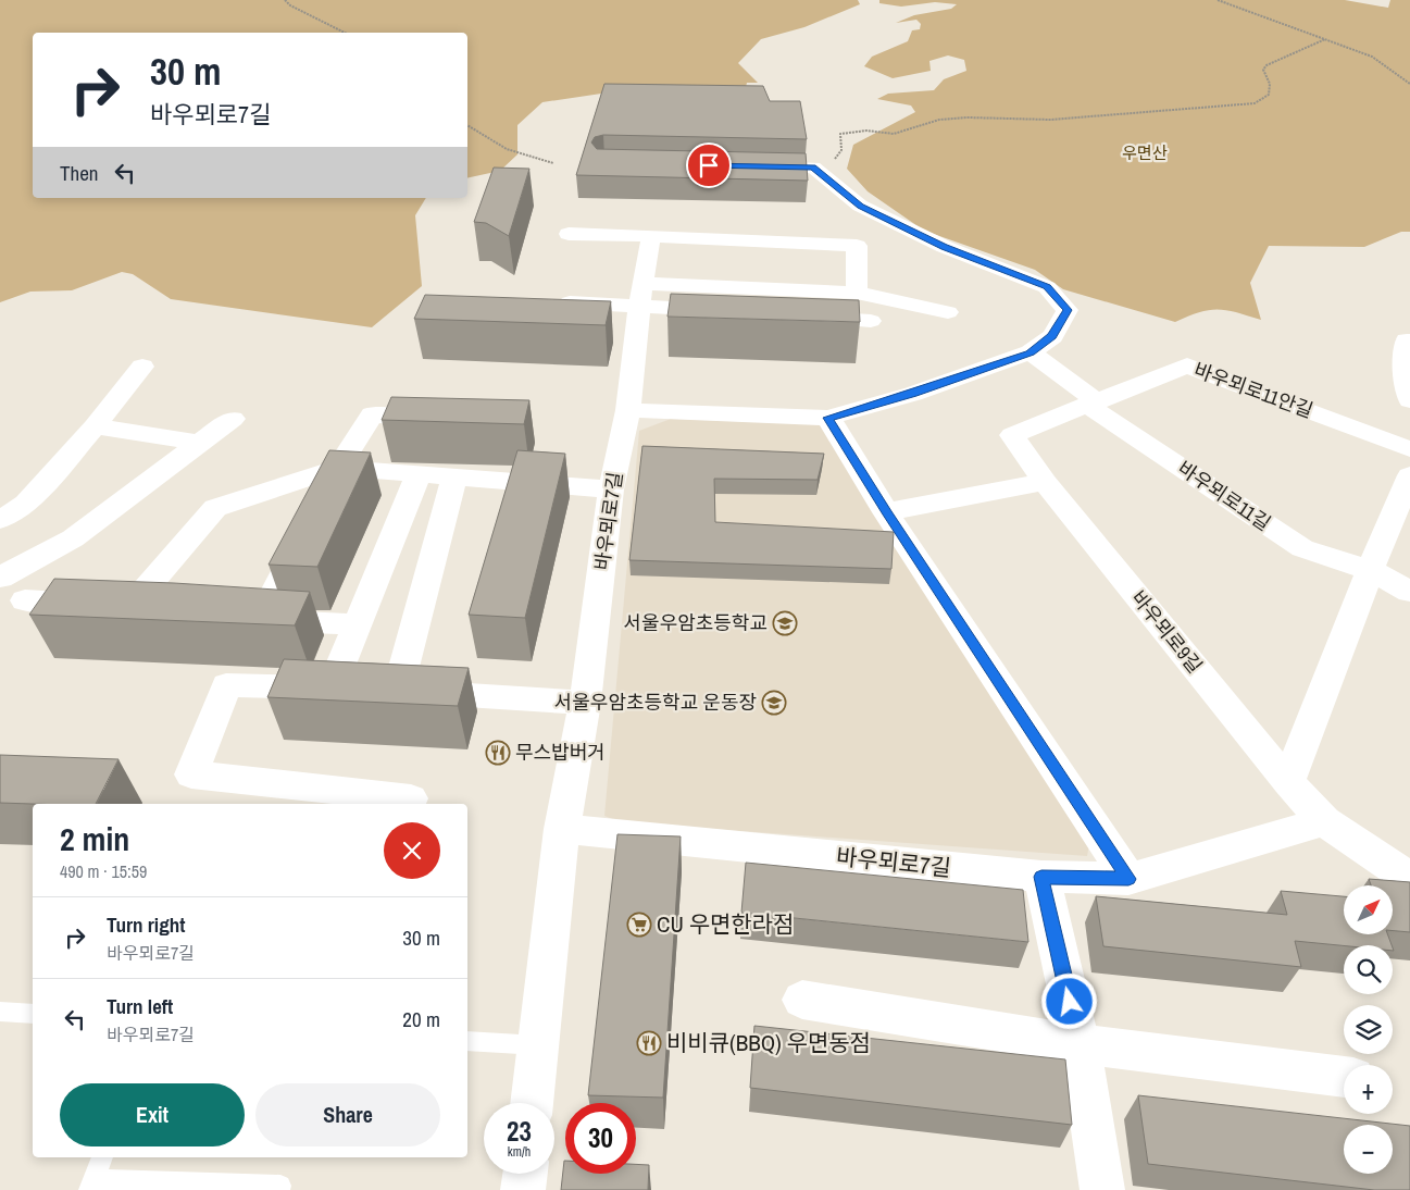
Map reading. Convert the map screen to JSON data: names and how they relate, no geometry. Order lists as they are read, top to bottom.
{
  "streets": {
    "street": [
      "바우뫼로11안길",
      "바우뫼로11길",
      "바우뫼로7길",
      "바우뫼로9길"
    ]
  },
  "crossings": [
    ["바우뫼로11안길", "바우뫼로11길"],
    ["바우뫼로11안길", "바우뫼로9길"],
    ["바우뫼로11길", "바우뫼로9길"],
    ["바우뫼로7길", "바우뫼로9길"]
  ],
  "parks": ["우면산"],
  "places": {
    "school or university": ["서울우암초등학교", "서울우암초등학교 운동장"],
    "restaurant": ["무스밥버거", "비비큐(BBQ) 우면동점"],
    "supermarket": ["CU 우면한라점"]
  },
  "north": "top right",
  "page": {
    "turn": ["30 m", "바우뫼로7길"],
    "then": "Then",
    "heading": ["2 min", "490 m · 15:59"],
    "map_buttons": ["+", "−"],
    "list": [
      {
        "name": "Turn right",
        "note": "바우뫼로7길",
        "value": "30 m"
      },
      {
        "name": "Turn left",
        "note": "바우뫼로7길",
        "value": "20 m"
      }
    ],
    "buttons": ["Exit", "Share"],
    "speed": "23 km/h",
    "limit": "30"
  }
}
